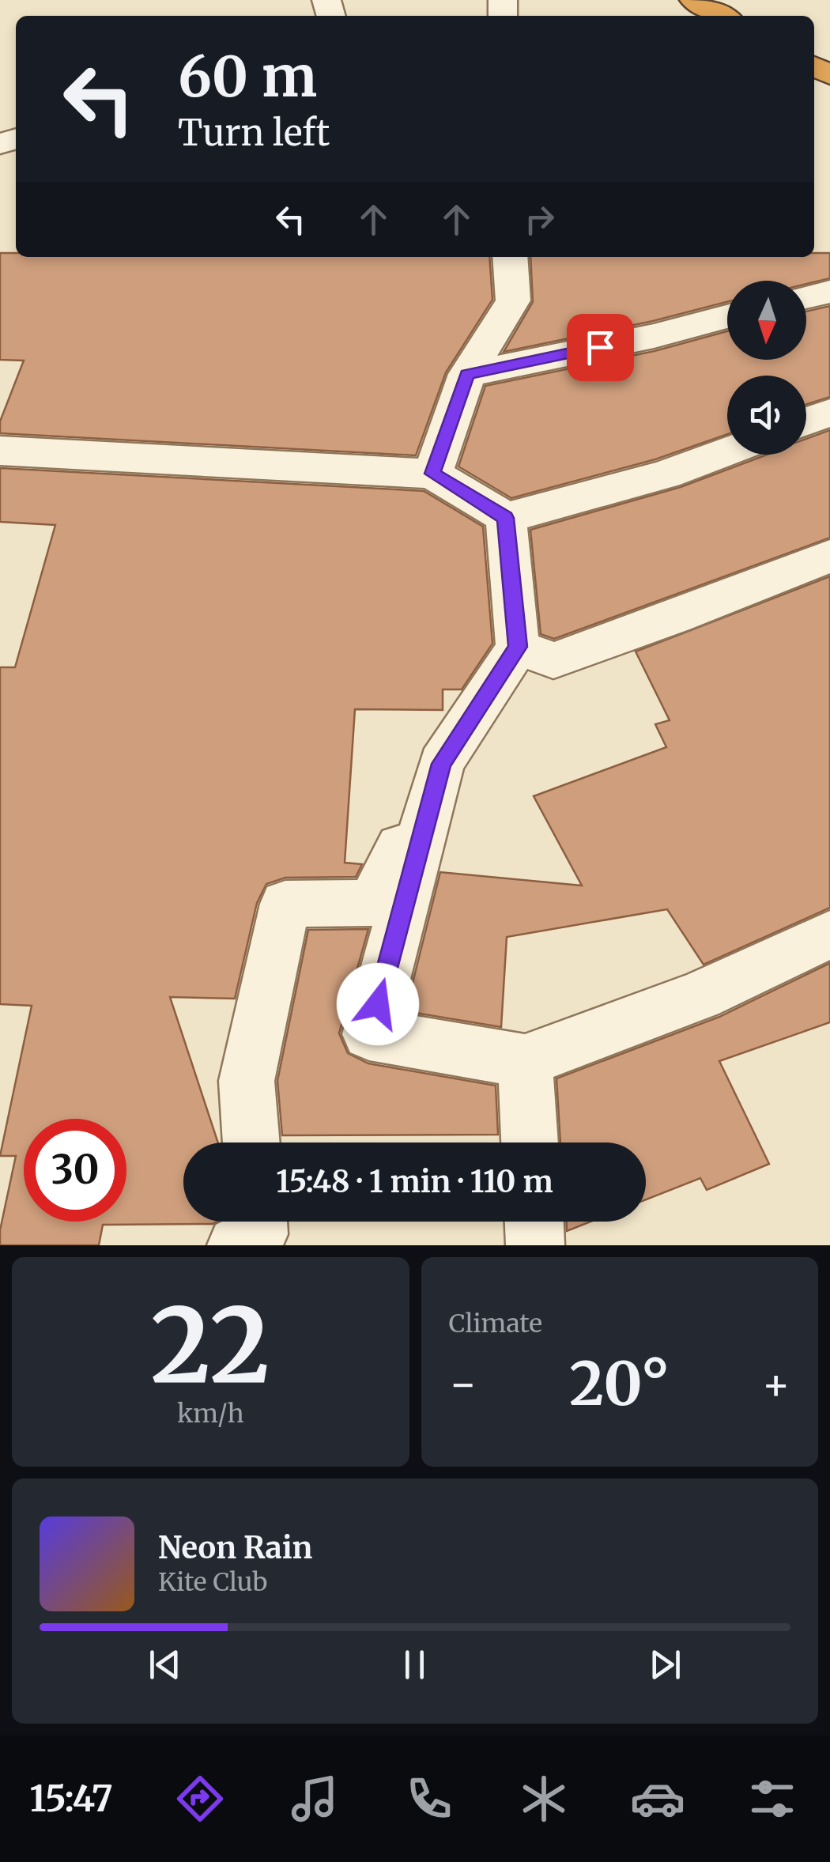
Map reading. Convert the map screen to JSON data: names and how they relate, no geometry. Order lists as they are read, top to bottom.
{
  "north": "bottom",
  "page": {
    "turn": ["60 m", "Turn left"],
    "limit": "30",
    "trip": "15:48 · 1 min · 110 m",
    "tile": [
      ["22", "km/h"],
      "Climate"
    ],
    "heat": ["−", "20°", "+"],
    "song": ["Neon Rain", "Kite Club"],
    "tabs": "15:47"
  }
}
